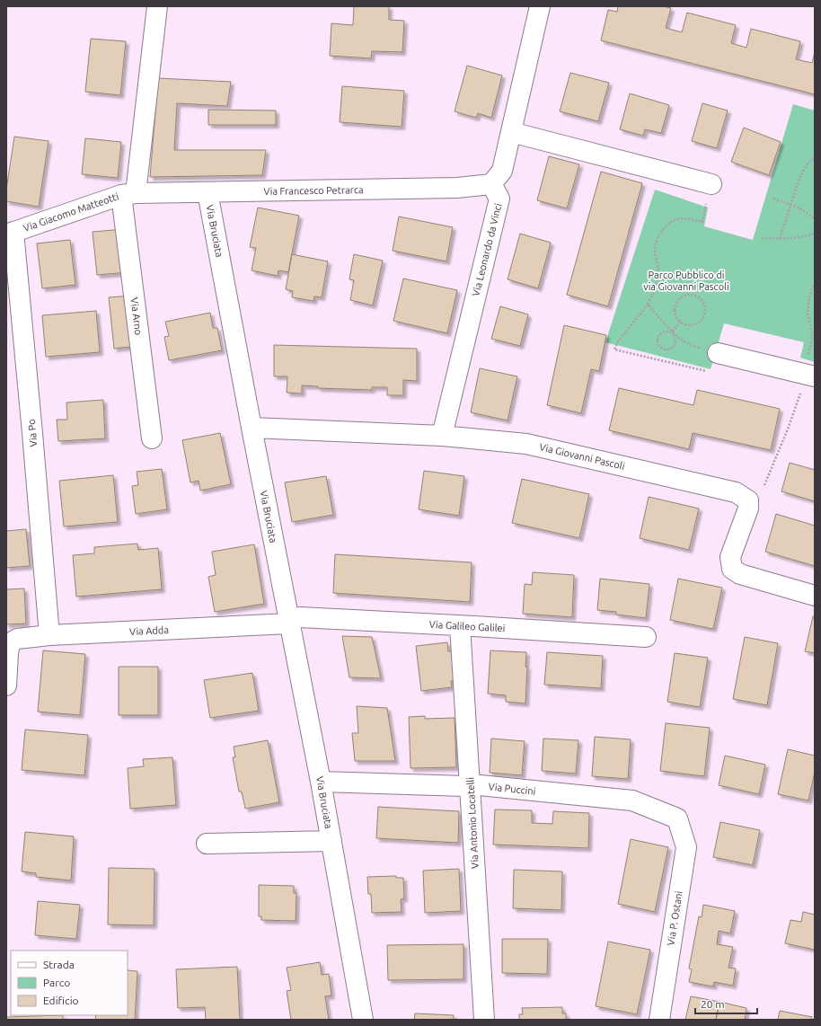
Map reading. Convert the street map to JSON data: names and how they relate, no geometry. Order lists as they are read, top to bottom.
{
  "streets": {
    "street": [
      "Via Francesco Petrarca",
      "Via Giacomo Matteotti",
      "Via Bruciata",
      "Via Leonardo da Vinci",
      "Via Arno",
      "Via Po",
      "Via Giovanni Pascoli",
      "Via Galileo Galilei",
      "Via Adda",
      "Via Puccini",
      "Via Antonio Locatelli",
      "Via P. Ostani"
    ]
  },
  "crossings": [
    ["Via Francesco Petrarca", "Via Giacomo Matteotti"],
    ["Via Francesco Petrarca", "Via Bruciata"],
    ["Via Francesco Petrarca", "Via Leonardo da Vinci"],
    ["Via Francesco Petrarca", "Via Arno"],
    ["Via Giacomo Matteotti", "Via Arno"],
    ["Via Giacomo Matteotti", "Via Po"],
    ["Via Bruciata", "Via Giovanni Pascoli"],
    ["Via Bruciata", "Via Galileo Galilei"],
    ["Via Bruciata", "Via Adda"],
    ["Via Bruciata", "Via Puccini"],
    ["Via Leonardo da Vinci", "Via Giovanni Pascoli"],
    ["Via Po", "Via Adda"],
    ["Via Galileo Galilei", "Via Adda"],
    ["Via Galileo Galilei", "Via Antonio Locatelli"],
    ["Via Puccini", "Via Antonio Locatelli"],
    ["Via Puccini", "Via P. Ostani"]
  ],
  "parks": ["Parco Pubblico di via Giovanni Pascoli"],
  "legend": ["Strada", "Parco", "Edificio"],
  "scale_bar": "20 m"
}
